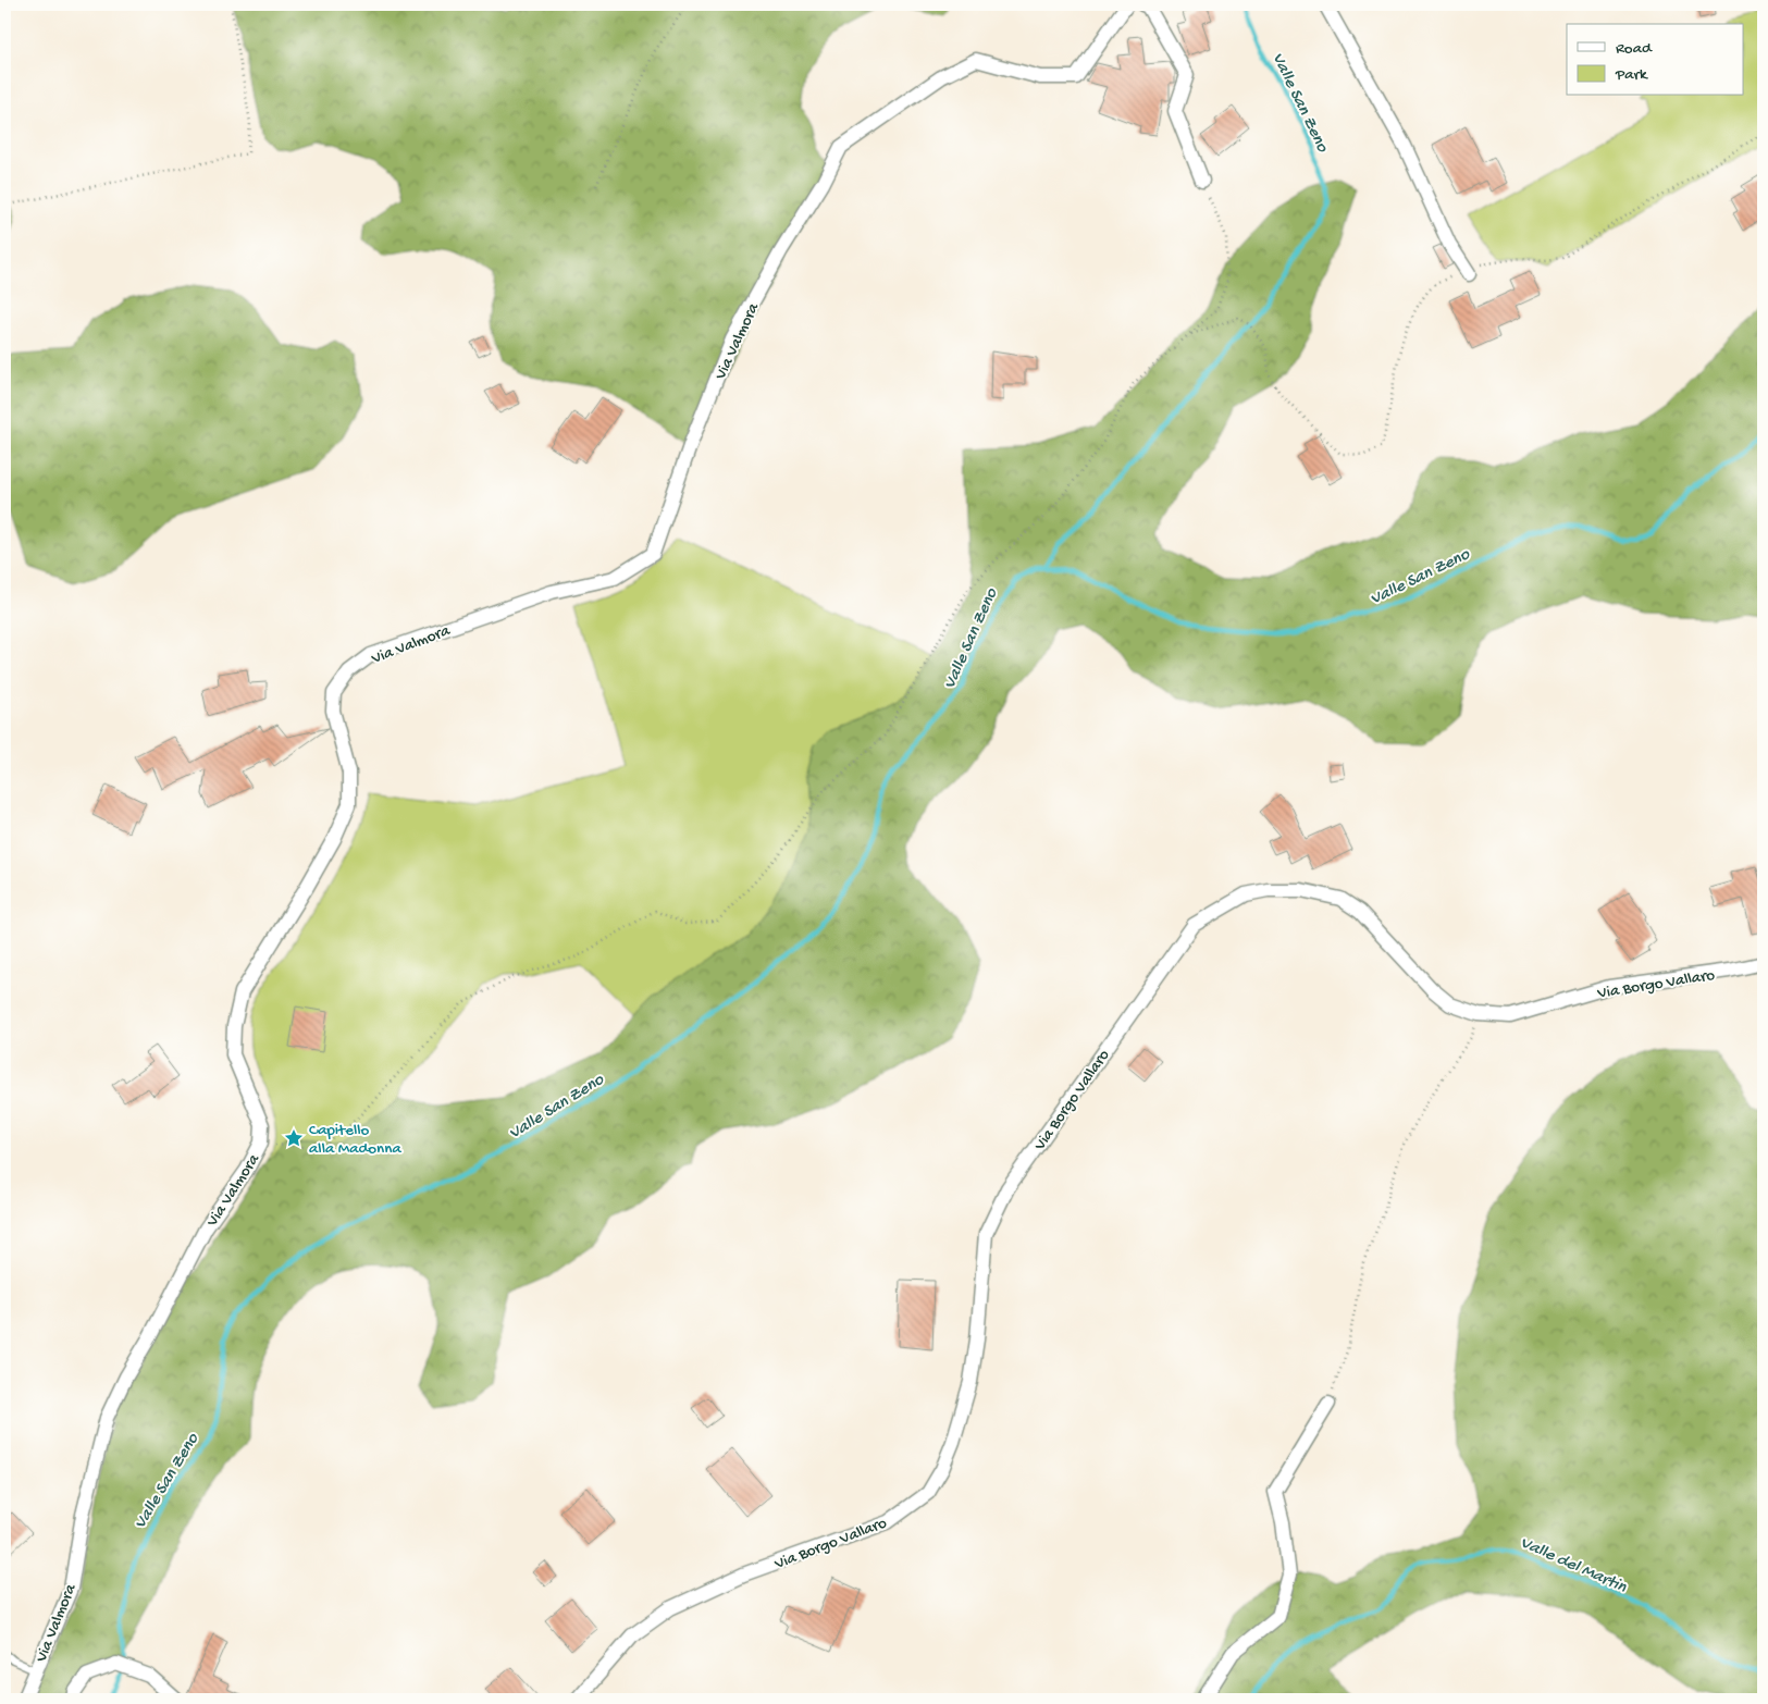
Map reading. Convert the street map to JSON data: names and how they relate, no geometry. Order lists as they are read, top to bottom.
{
  "streets": {
    "street": ["Via Valmora", "Via Borgo Vallaro"]
  },
  "water": ["Valle San Zeno", "Valle del Martin"],
  "places": {
    "place": ["Capitello alla Madonna"]
  },
  "legend": ["Road", "Park"]
}
